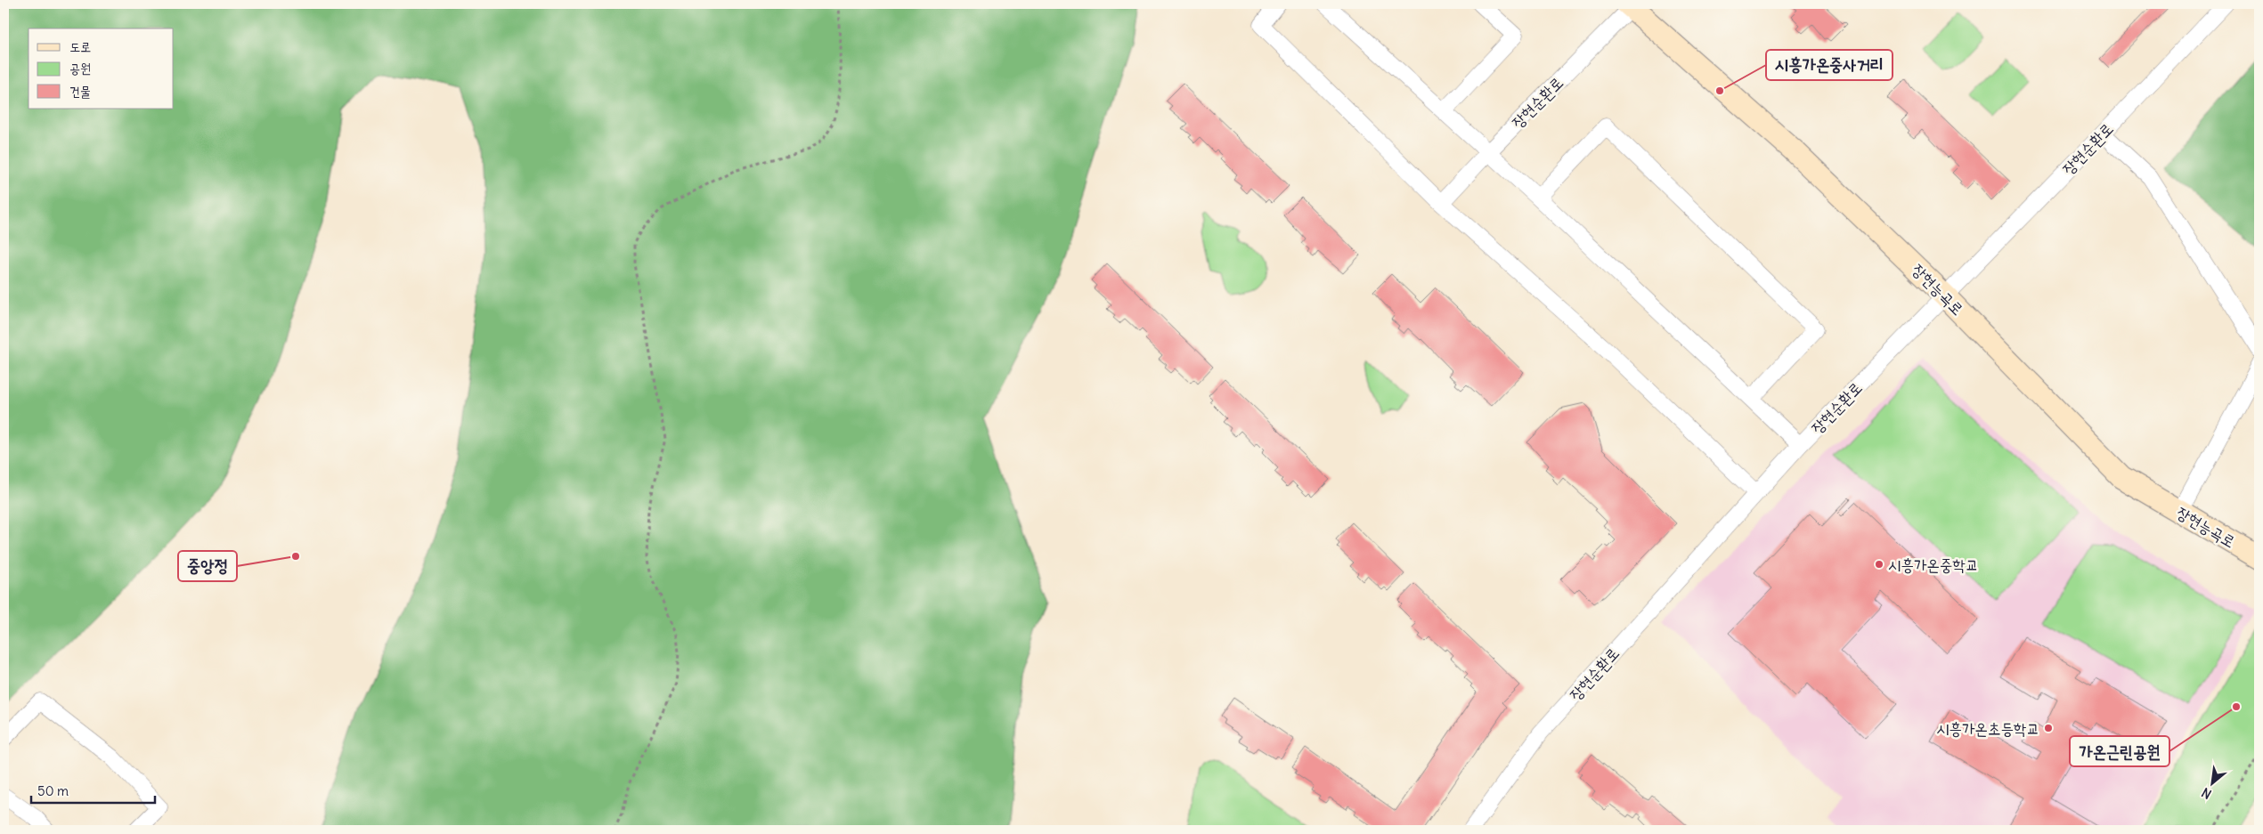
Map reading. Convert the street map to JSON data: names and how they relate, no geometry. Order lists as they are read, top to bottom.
{
  "streets": {
    "main road": ["장현능곡로"],
    "street": ["장현순환로"]
  },
  "crossings": [
    ["장현순환로", "장현능곡로"]
  ],
  "places": [
    "시흥가온중사거리",
    "중앙정",
    "시흥가온중학교",
    "가온근린공원",
    "시흥가온초등학교"
  ],
  "legend": ["도로", "공원", "건물"],
  "scale_bar": "50 m",
  "north": "bottom left"
}
